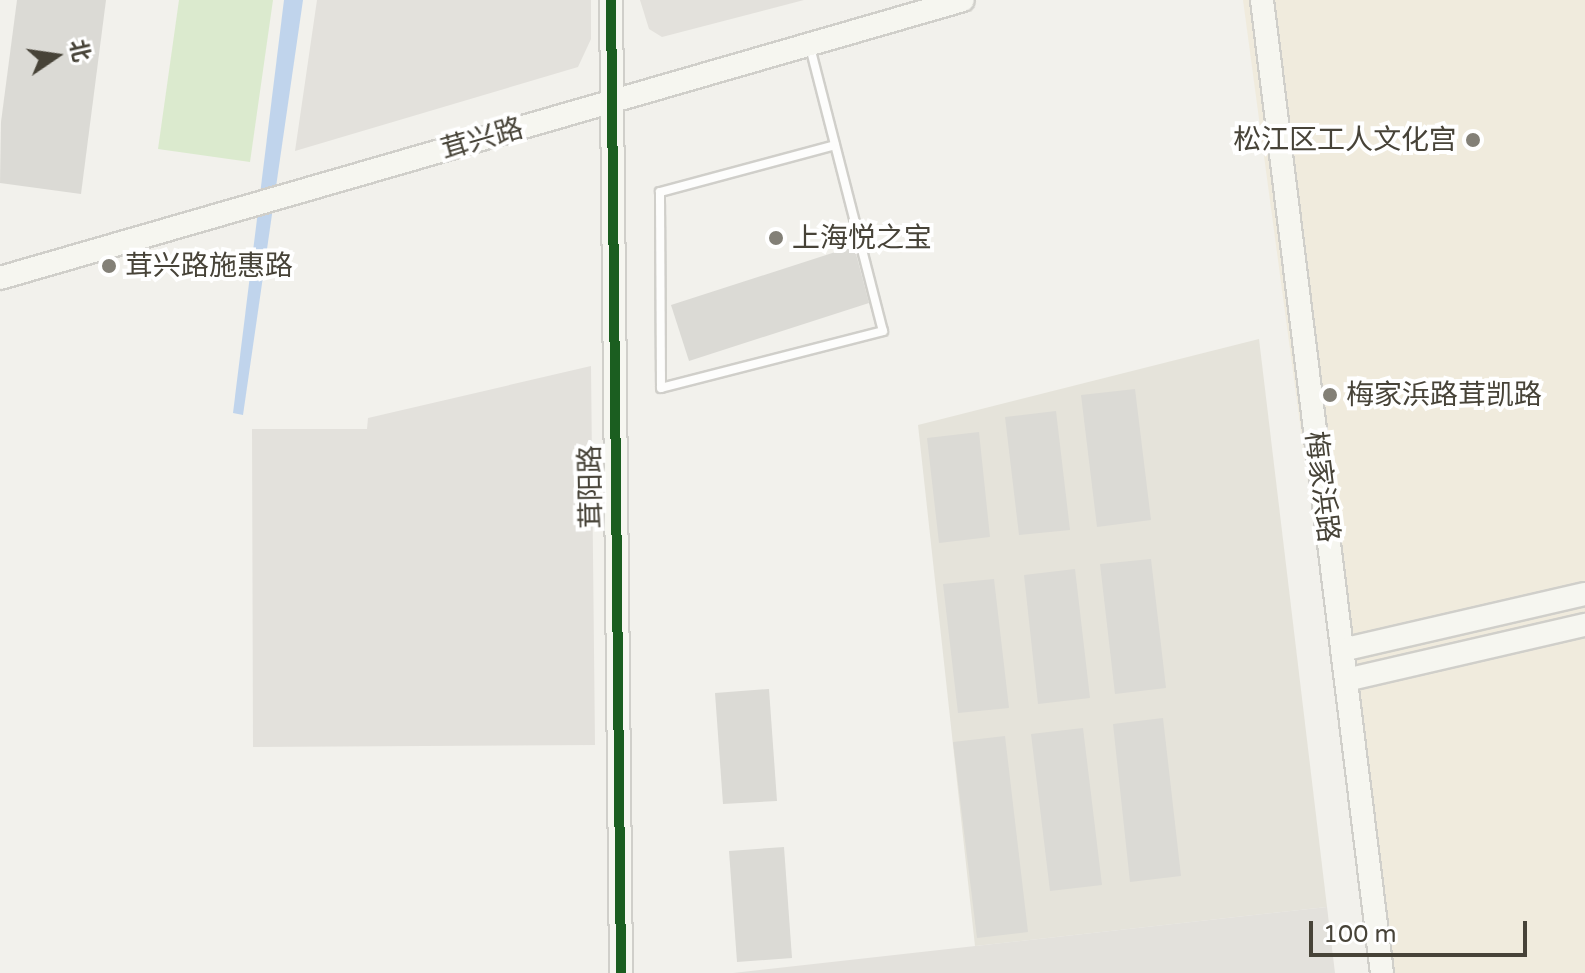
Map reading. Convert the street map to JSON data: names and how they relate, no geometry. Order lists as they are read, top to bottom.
{
  "streets": {
    "main road": ["茸兴路", "茸阳路", "梅家浜路"]
  },
  "crossings": [
    ["茸兴路", "茸阳路"]
  ],
  "places": [
    "松江区工人文化宫",
    "上海悦之宝",
    "茸兴路施惠路",
    "梅家浜路茸凯路"
  ],
  "scale_bar": "100 m",
  "north": "right"
}
